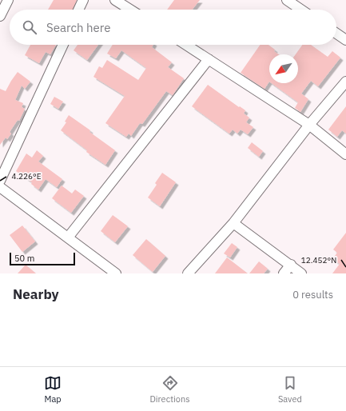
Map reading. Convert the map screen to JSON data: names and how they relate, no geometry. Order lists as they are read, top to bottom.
{
  "scale_bar": "50 m",
  "north": "bottom left",
  "page": {
    "search": "Search here",
    "scale": "50 m",
    "heading": ["Nearby", "0 results"],
    "nav": ["Map", "Directions", "Saved"]
  },
  "coordinates": ["4.226°E", "12.452°N"]
}
